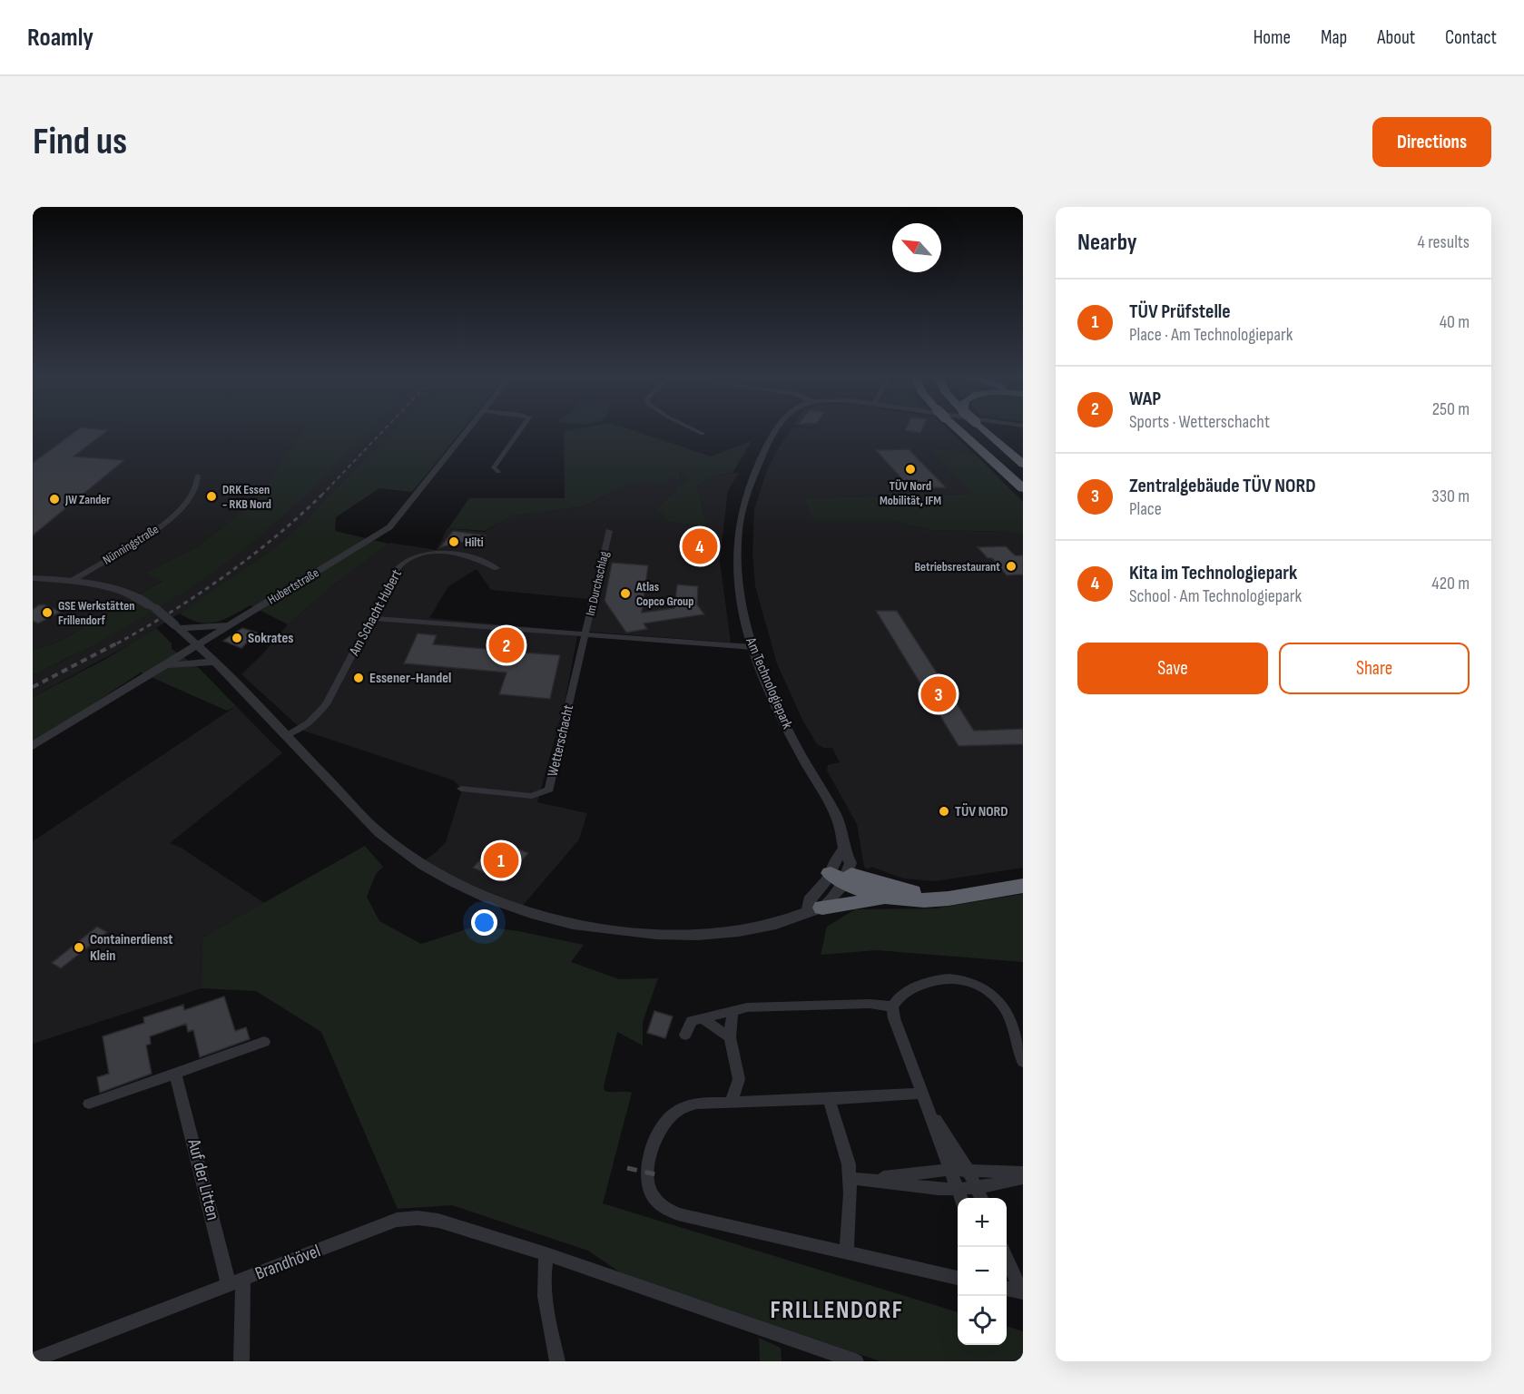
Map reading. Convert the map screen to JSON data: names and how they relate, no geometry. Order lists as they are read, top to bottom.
{
  "streets": {
    "street": [
      "Nünningstraße",
      "Im Durchschlag",
      "Hubertstraße",
      "Am Schacht Hubert",
      "Am Technologiepark",
      "Wetterschacht",
      "Auf der Litten",
      "Brandhövel"
    ]
  },
  "crossings": [
    ["Nünningstraße", "Hubertstraße"],
    ["Im Durchschlag", "Wetterschacht"],
    ["Auf der Litten", "Brandhövel"]
  ],
  "districts": ["FRILLENDORF"],
  "places": [
    "TÜV Nord Mobilität, IFM",
    "DRK Essen - RKB Nord",
    "JW Zander",
    "Hilti",
    "Betriebsrestaurant",
    "Atlas Copco Group",
    "GSE Werkstätten Frillendorf",
    "Sokrates",
    "Essener-Handel",
    "TÜV NORD",
    "Containerdienst Klein"
  ],
  "north": "top left",
  "page": {
    "header": "Roamly",
    "nav": [
      "Home",
      "Map",
      "About",
      "Contact"
    ],
    "buttons": [
      "Directions",
      ["Save", "Share"]
    ],
    "title": "Find us",
    "heading": ["Nearby", "4 results"],
    "list": [
      {
        "mark": "1",
        "name": "TÜV Prüfstelle",
        "note": "Place · Am Technologiepark",
        "value": "40 m"
      },
      {
        "mark": "2",
        "name": "WAP",
        "note": "Sports · Wetterschacht",
        "value": "250 m"
      },
      {
        "mark": "3",
        "name": "Zentralgebäude TÜV NORD",
        "note": "Place",
        "value": "330 m"
      },
      {
        "mark": "4",
        "name": "Kita im Technologiepark",
        "note": "School · Am Technologiepark",
        "value": "420 m"
      }
    ],
    "pins": [
      "4",
      "2",
      "3",
      "1"
    ],
    "map_buttons": ["+", "−"]
  }
}
